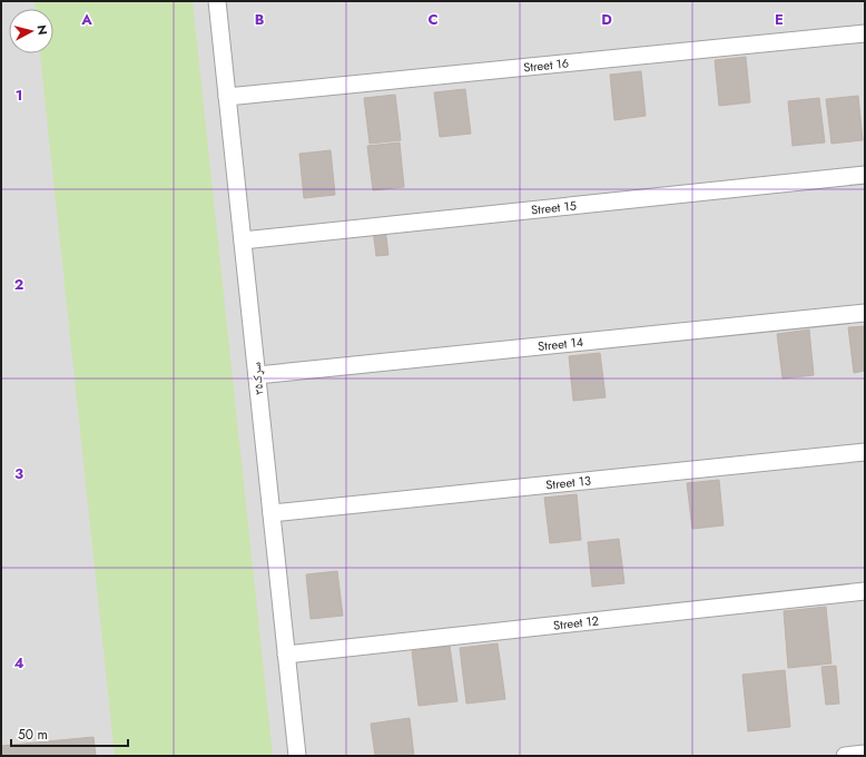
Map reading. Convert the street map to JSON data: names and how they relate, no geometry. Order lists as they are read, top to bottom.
{
  "streets": {
    "street": [
      "Street 16",
      "Street 15",
      "Street 14",
      "سړک۳۵",
      "Street 13",
      "Street 12"
    ]
  },
  "crossings": [
    ["Street 16", "سړک۳۵"],
    ["Street 15", "سړک۳۵"],
    ["Street 14", "سړک۳۵"],
    ["سړک۳۵", "Street 13"],
    ["سړک۳۵", "Street 12"]
  ],
  "scale_bar": "50 m",
  "north": "right",
  "grid": {
    "columns": [
      "A",
      "B",
      "C",
      "D",
      "E"
    ],
    "rows": [
      "1",
      "2",
      "3",
      "4"
    ]
  }
}
